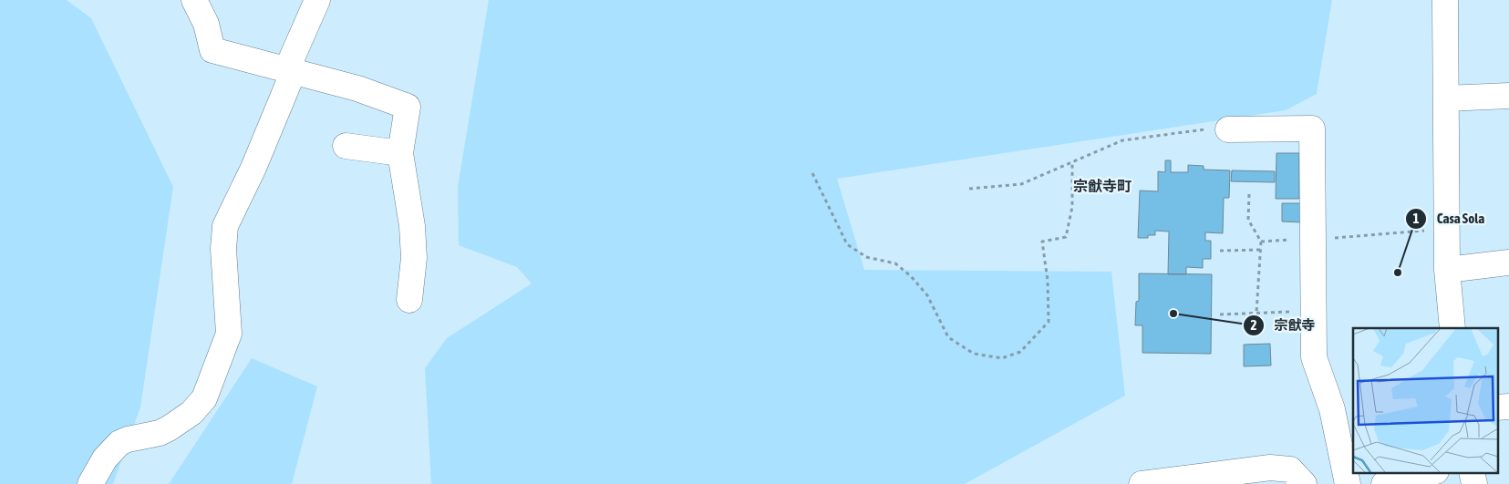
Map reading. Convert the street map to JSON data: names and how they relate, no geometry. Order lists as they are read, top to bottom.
{
  "districts": ["宗猷寺町"],
  "places": ["Casa Sola", "宗猷寺"]
}
